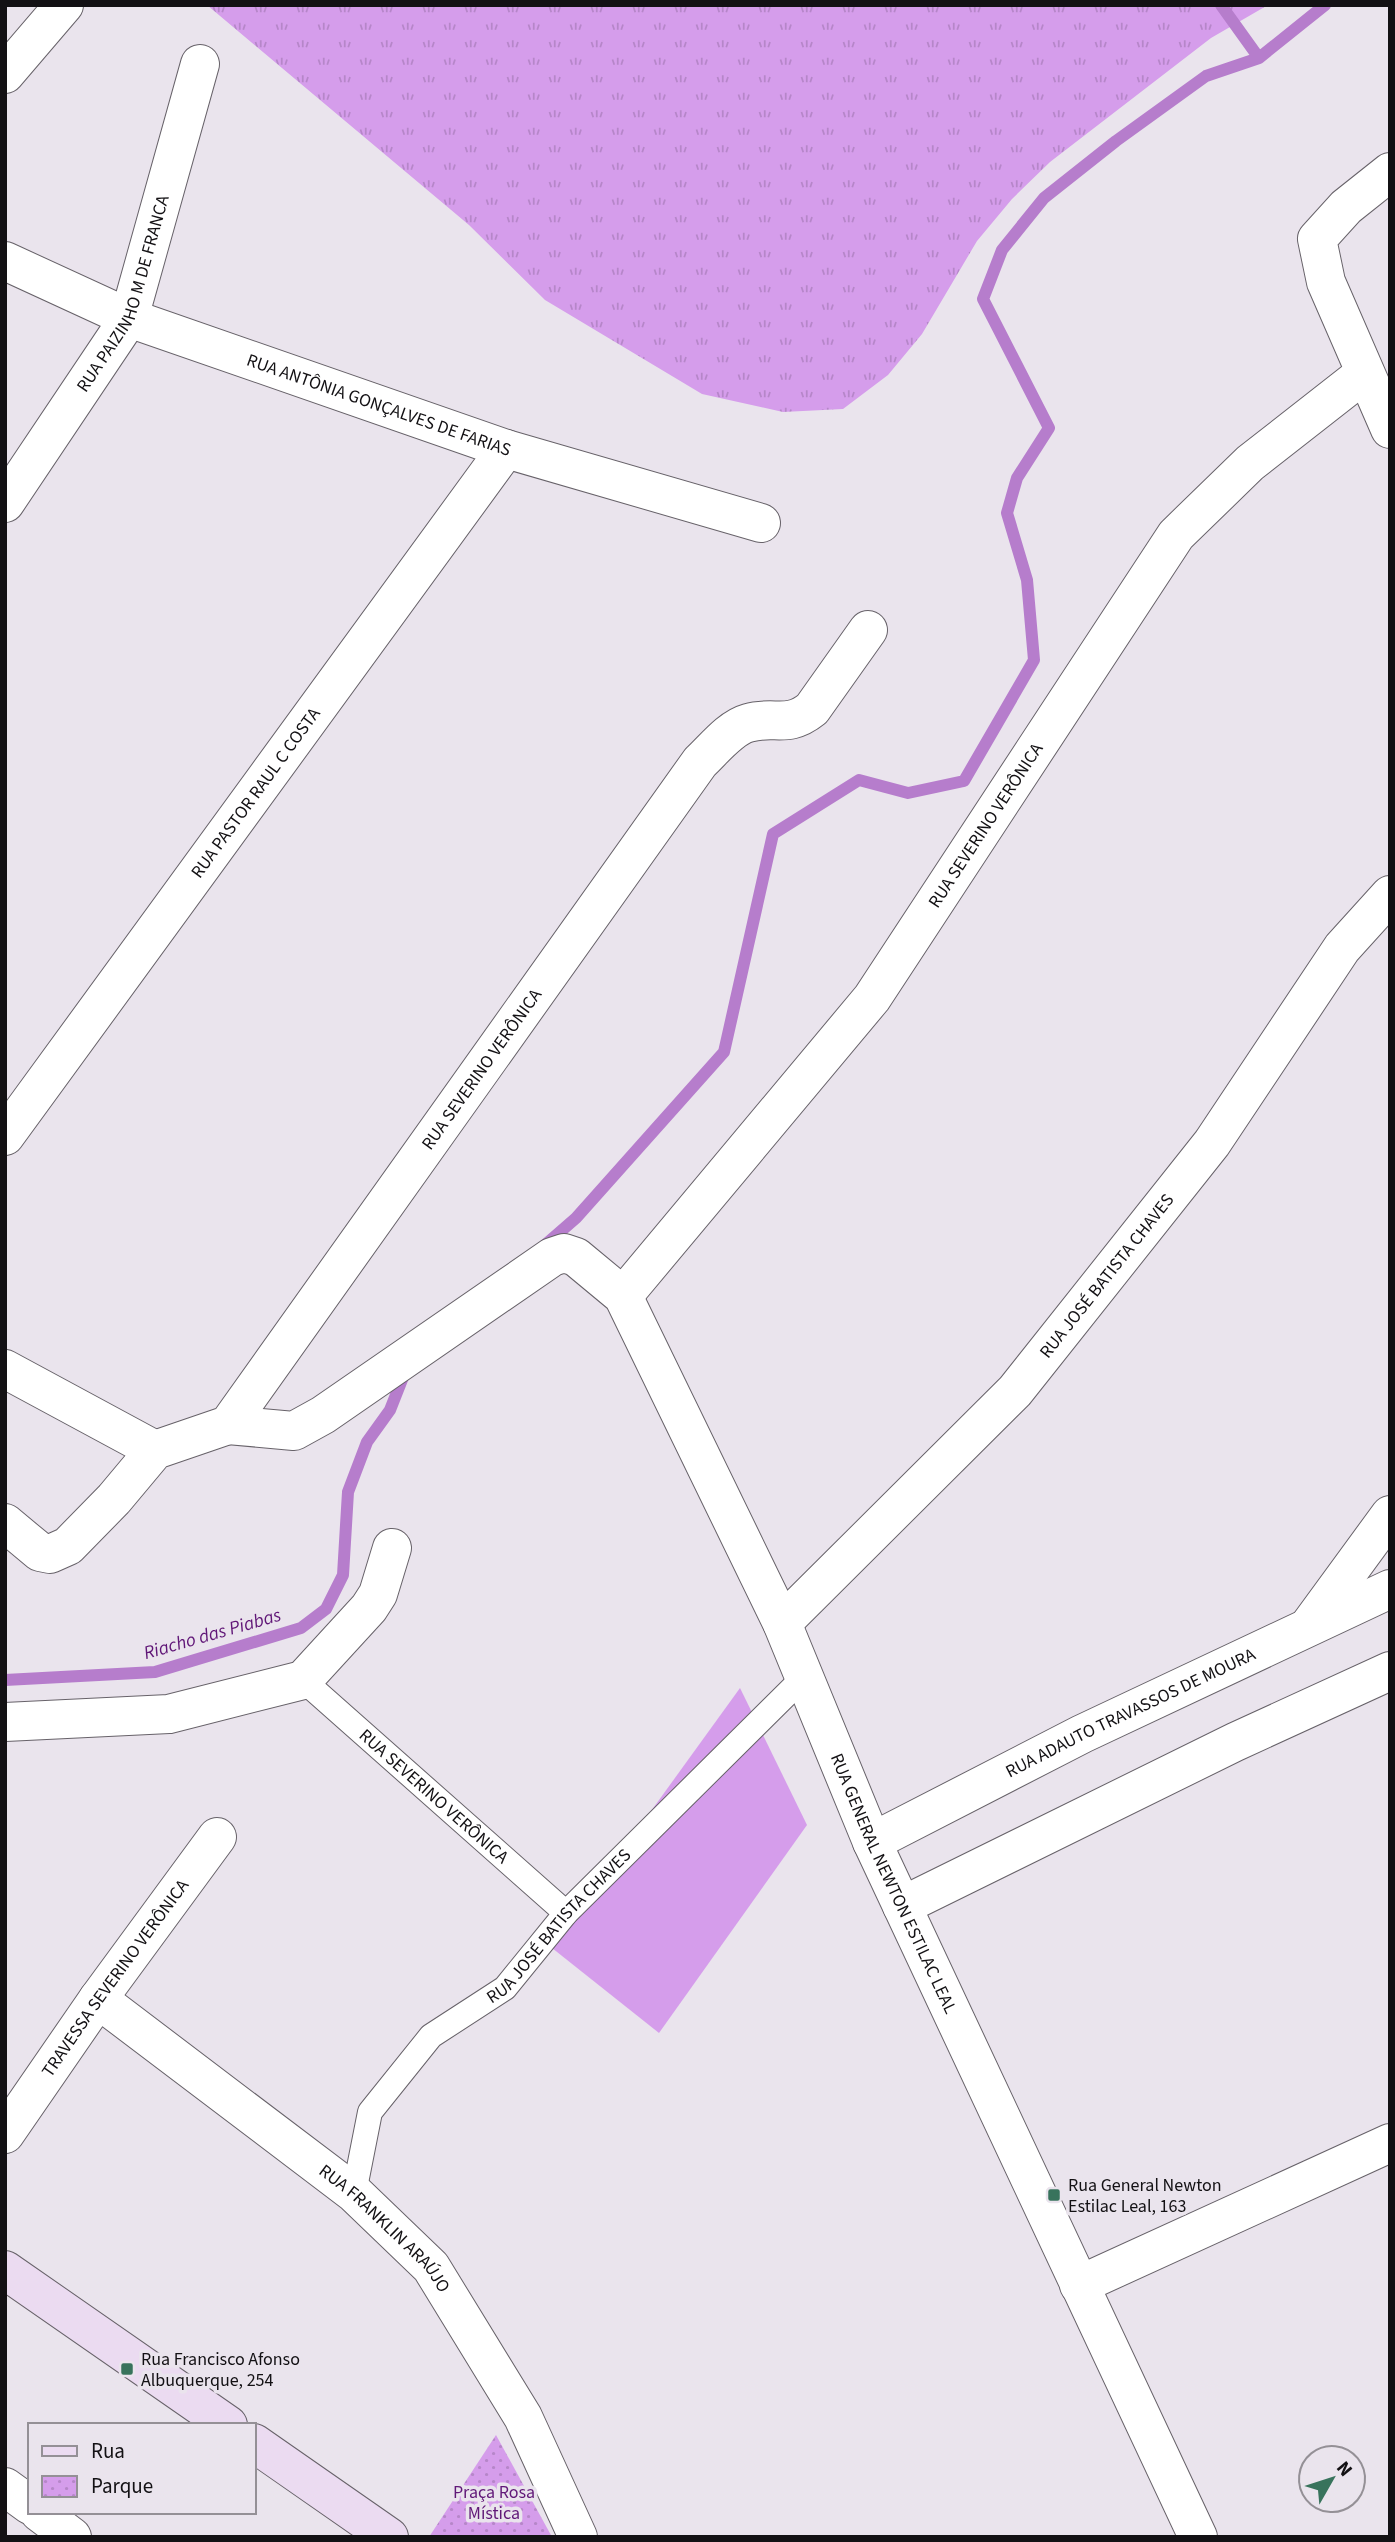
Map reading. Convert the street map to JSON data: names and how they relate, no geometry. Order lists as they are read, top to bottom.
{
  "streets": {
    "street": [
      "RUA PAIZINHO M DE FRANCA",
      "RUA ANTÔNIA GONÇALVES DE FARIAS",
      "RUA PASTOR RAUL C COSTA",
      "RUA SEVERINO VERÔNICA",
      "RUA JOSÉ BATISTA CHAVES",
      "RUA ADAUTO TRAVASSOS DE MOURA",
      "RUA GENERAL NEWTON ESTILAC LEAL",
      "TRAVESSA SEVERINO VERÔNICA",
      "RUA FRANKLIN ARAÚJO"
    ]
  },
  "crossings": [
    ["RUA PAIZINHO M DE FRANCA", "RUA ANTÔNIA GONÇALVES DE FARIAS"],
    ["RUA ANTÔNIA GONÇALVES DE FARIAS", "RUA PASTOR RAUL C COSTA"],
    ["RUA SEVERINO VERÔNICA", "RUA JOSÉ BATISTA CHAVES"],
    ["RUA SEVERINO VERÔNICA", "RUA GENERAL NEWTON ESTILAC LEAL"],
    ["RUA JOSÉ BATISTA CHAVES", "RUA GENERAL NEWTON ESTILAC LEAL"],
    ["RUA JOSÉ BATISTA CHAVES", "RUA FRANKLIN ARAÚJO"],
    ["RUA ADAUTO TRAVASSOS DE MOURA", "RUA GENERAL NEWTON ESTILAC LEAL"],
    ["TRAVESSA SEVERINO VERÔNICA", "RUA FRANKLIN ARAÚJO"]
  ],
  "water": ["Riacho das Piabas"],
  "parks": ["Praça Rosa Mística"],
  "places": {
    "transit": ["Rua General Newton Estilac Leal, 163", "Rua Francisco Afonso Albuquerque, 254"]
  },
  "legend": ["Rua", "Parque"],
  "north": "top right"
}
